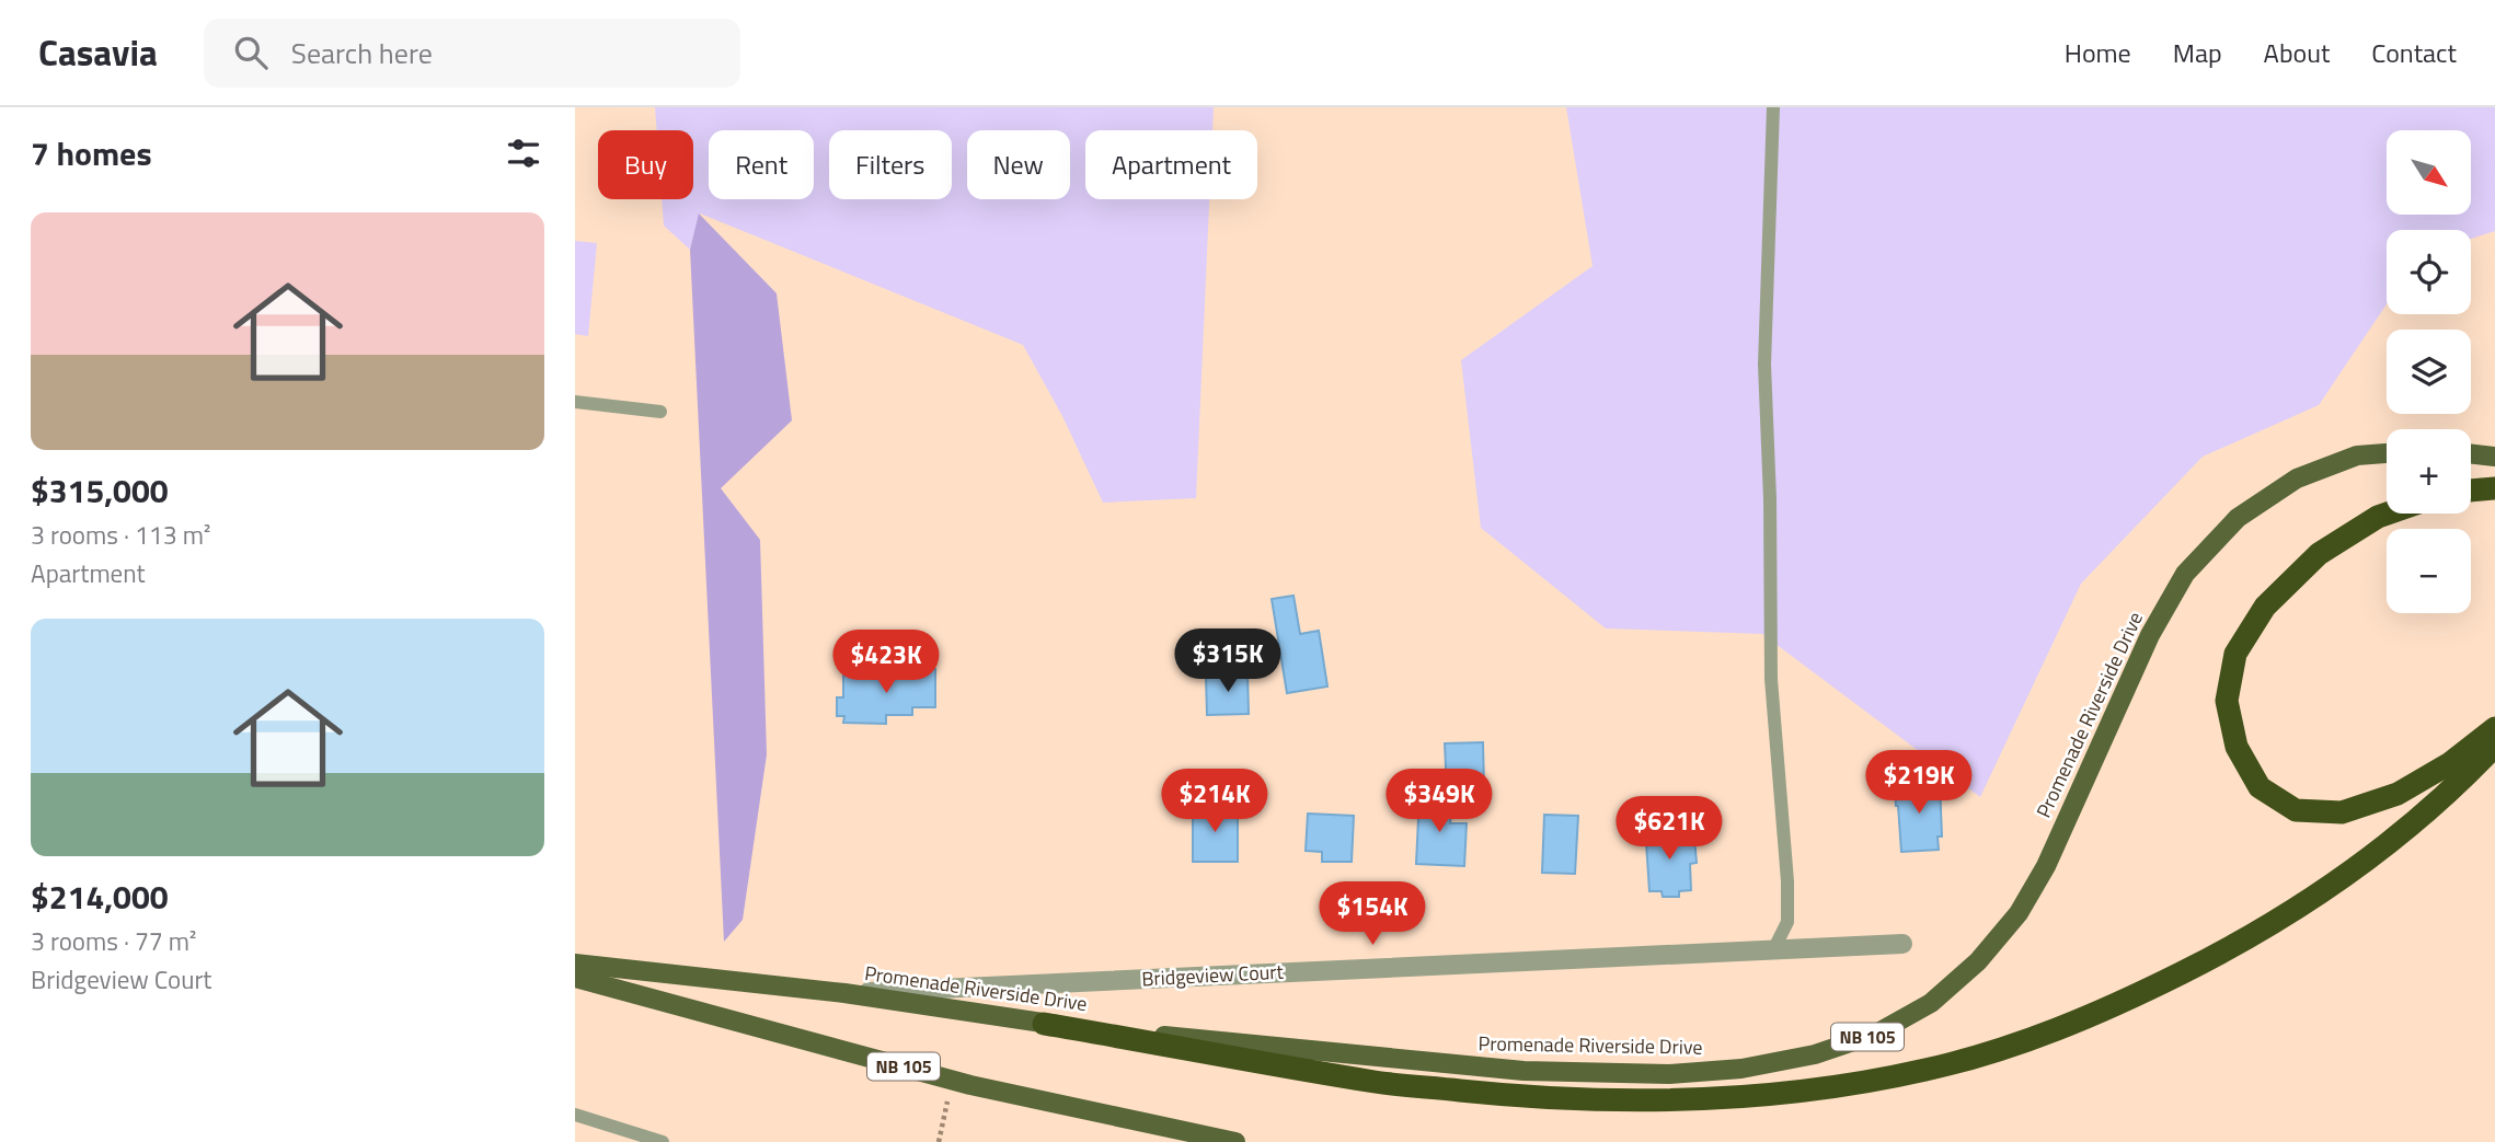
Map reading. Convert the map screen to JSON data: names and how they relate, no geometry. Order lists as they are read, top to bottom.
{
  "streets": {
    "main road": ["Promenade Riverside Drive", "NB 105"],
    "street": ["Bridgeview Court"]
  },
  "crossings": [
    ["Promenade Riverside Drive", "Bridgeview Court"]
  ],
  "north": "bottom right",
  "page": {
    "header": "Casavia",
    "search": "Search here",
    "nav": [
      "Home",
      "Map",
      "About",
      "Contact"
    ],
    "heading": "7 homes",
    "map_buttons": ["+", "−"],
    "chip": [
      "Buy",
      "Rent",
      "Filters",
      "New",
      "Apartment"
    ],
    "list": [
      {
        "name": "$315,000",
        "note": "3 rooms · 113 m² · Apartment"
      },
      {
        "name": "$214,000",
        "note": "3 rooms · 77 m² · Bridgeview Court"
      }
    ],
    "price": [
      "$315K",
      "$423K",
      "$219K",
      "$214K",
      "$349K",
      "$621K",
      "$154K"
    ]
  }
}
